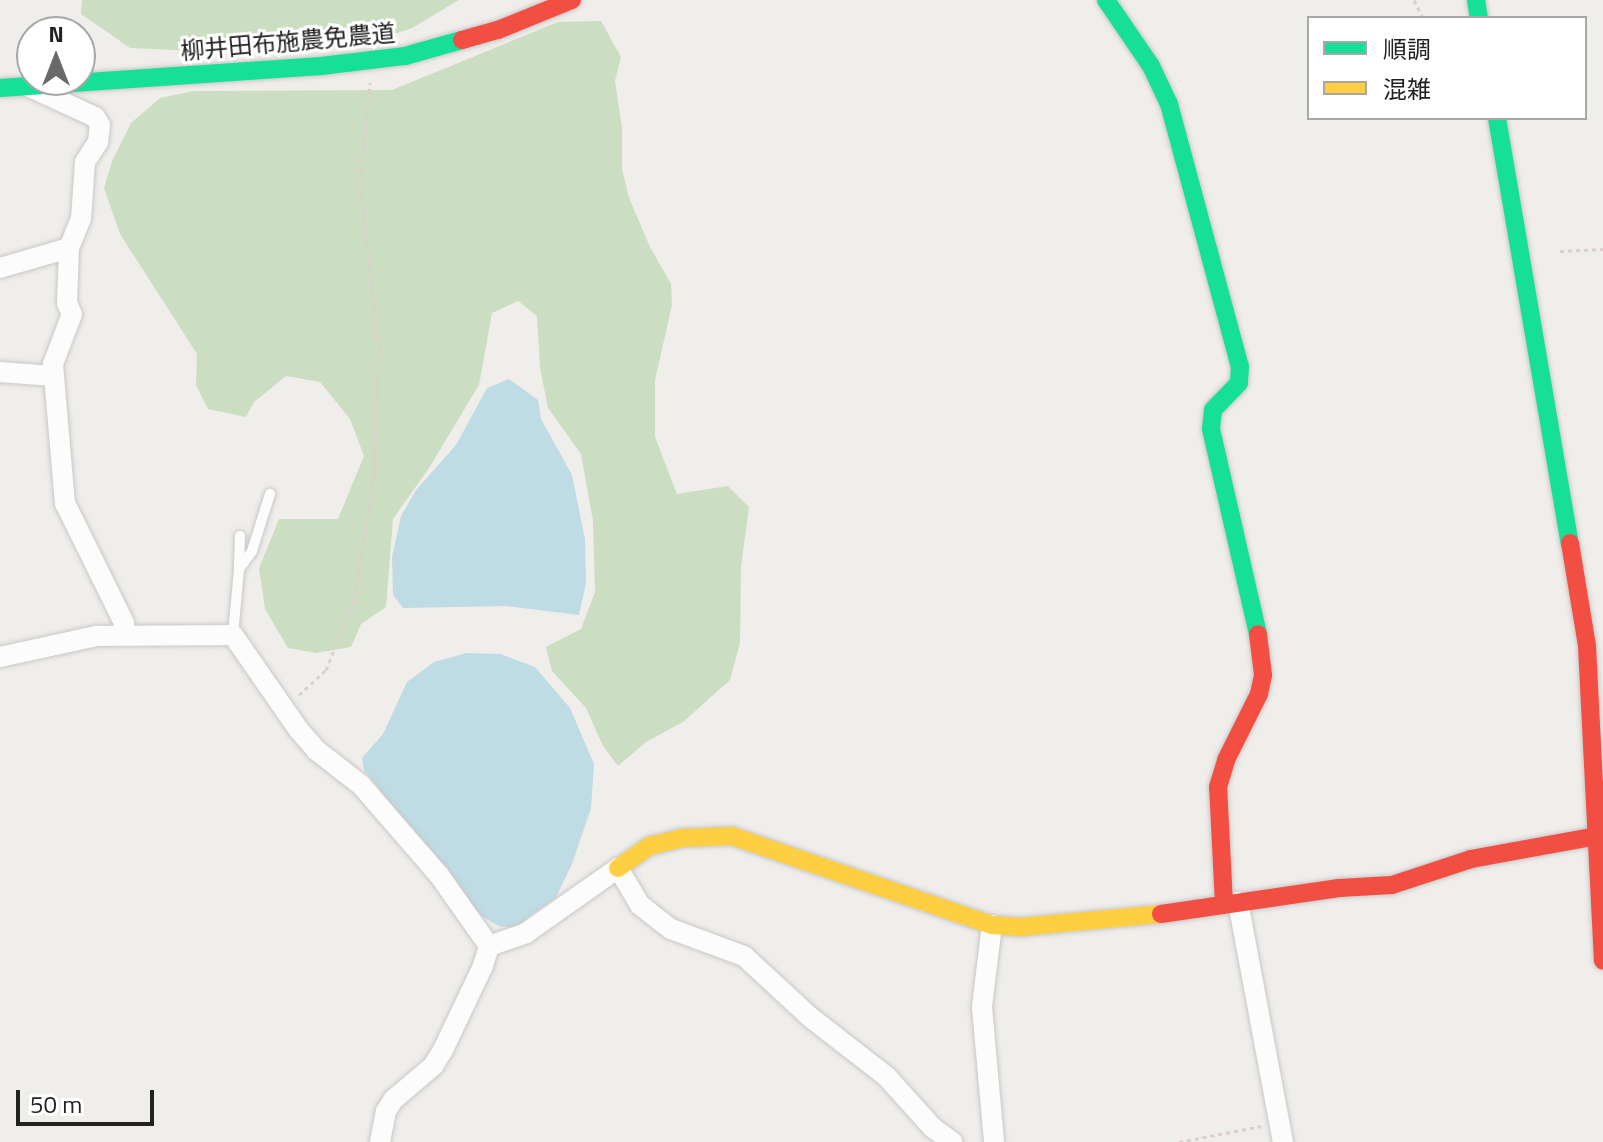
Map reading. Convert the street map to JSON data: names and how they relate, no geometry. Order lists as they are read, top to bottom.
{
  "streets": {
    "street": ["柳井田布施農免農道"]
  },
  "legend": ["順調", "混雑"],
  "scale_bar": "50 m",
  "north": "top"
}
